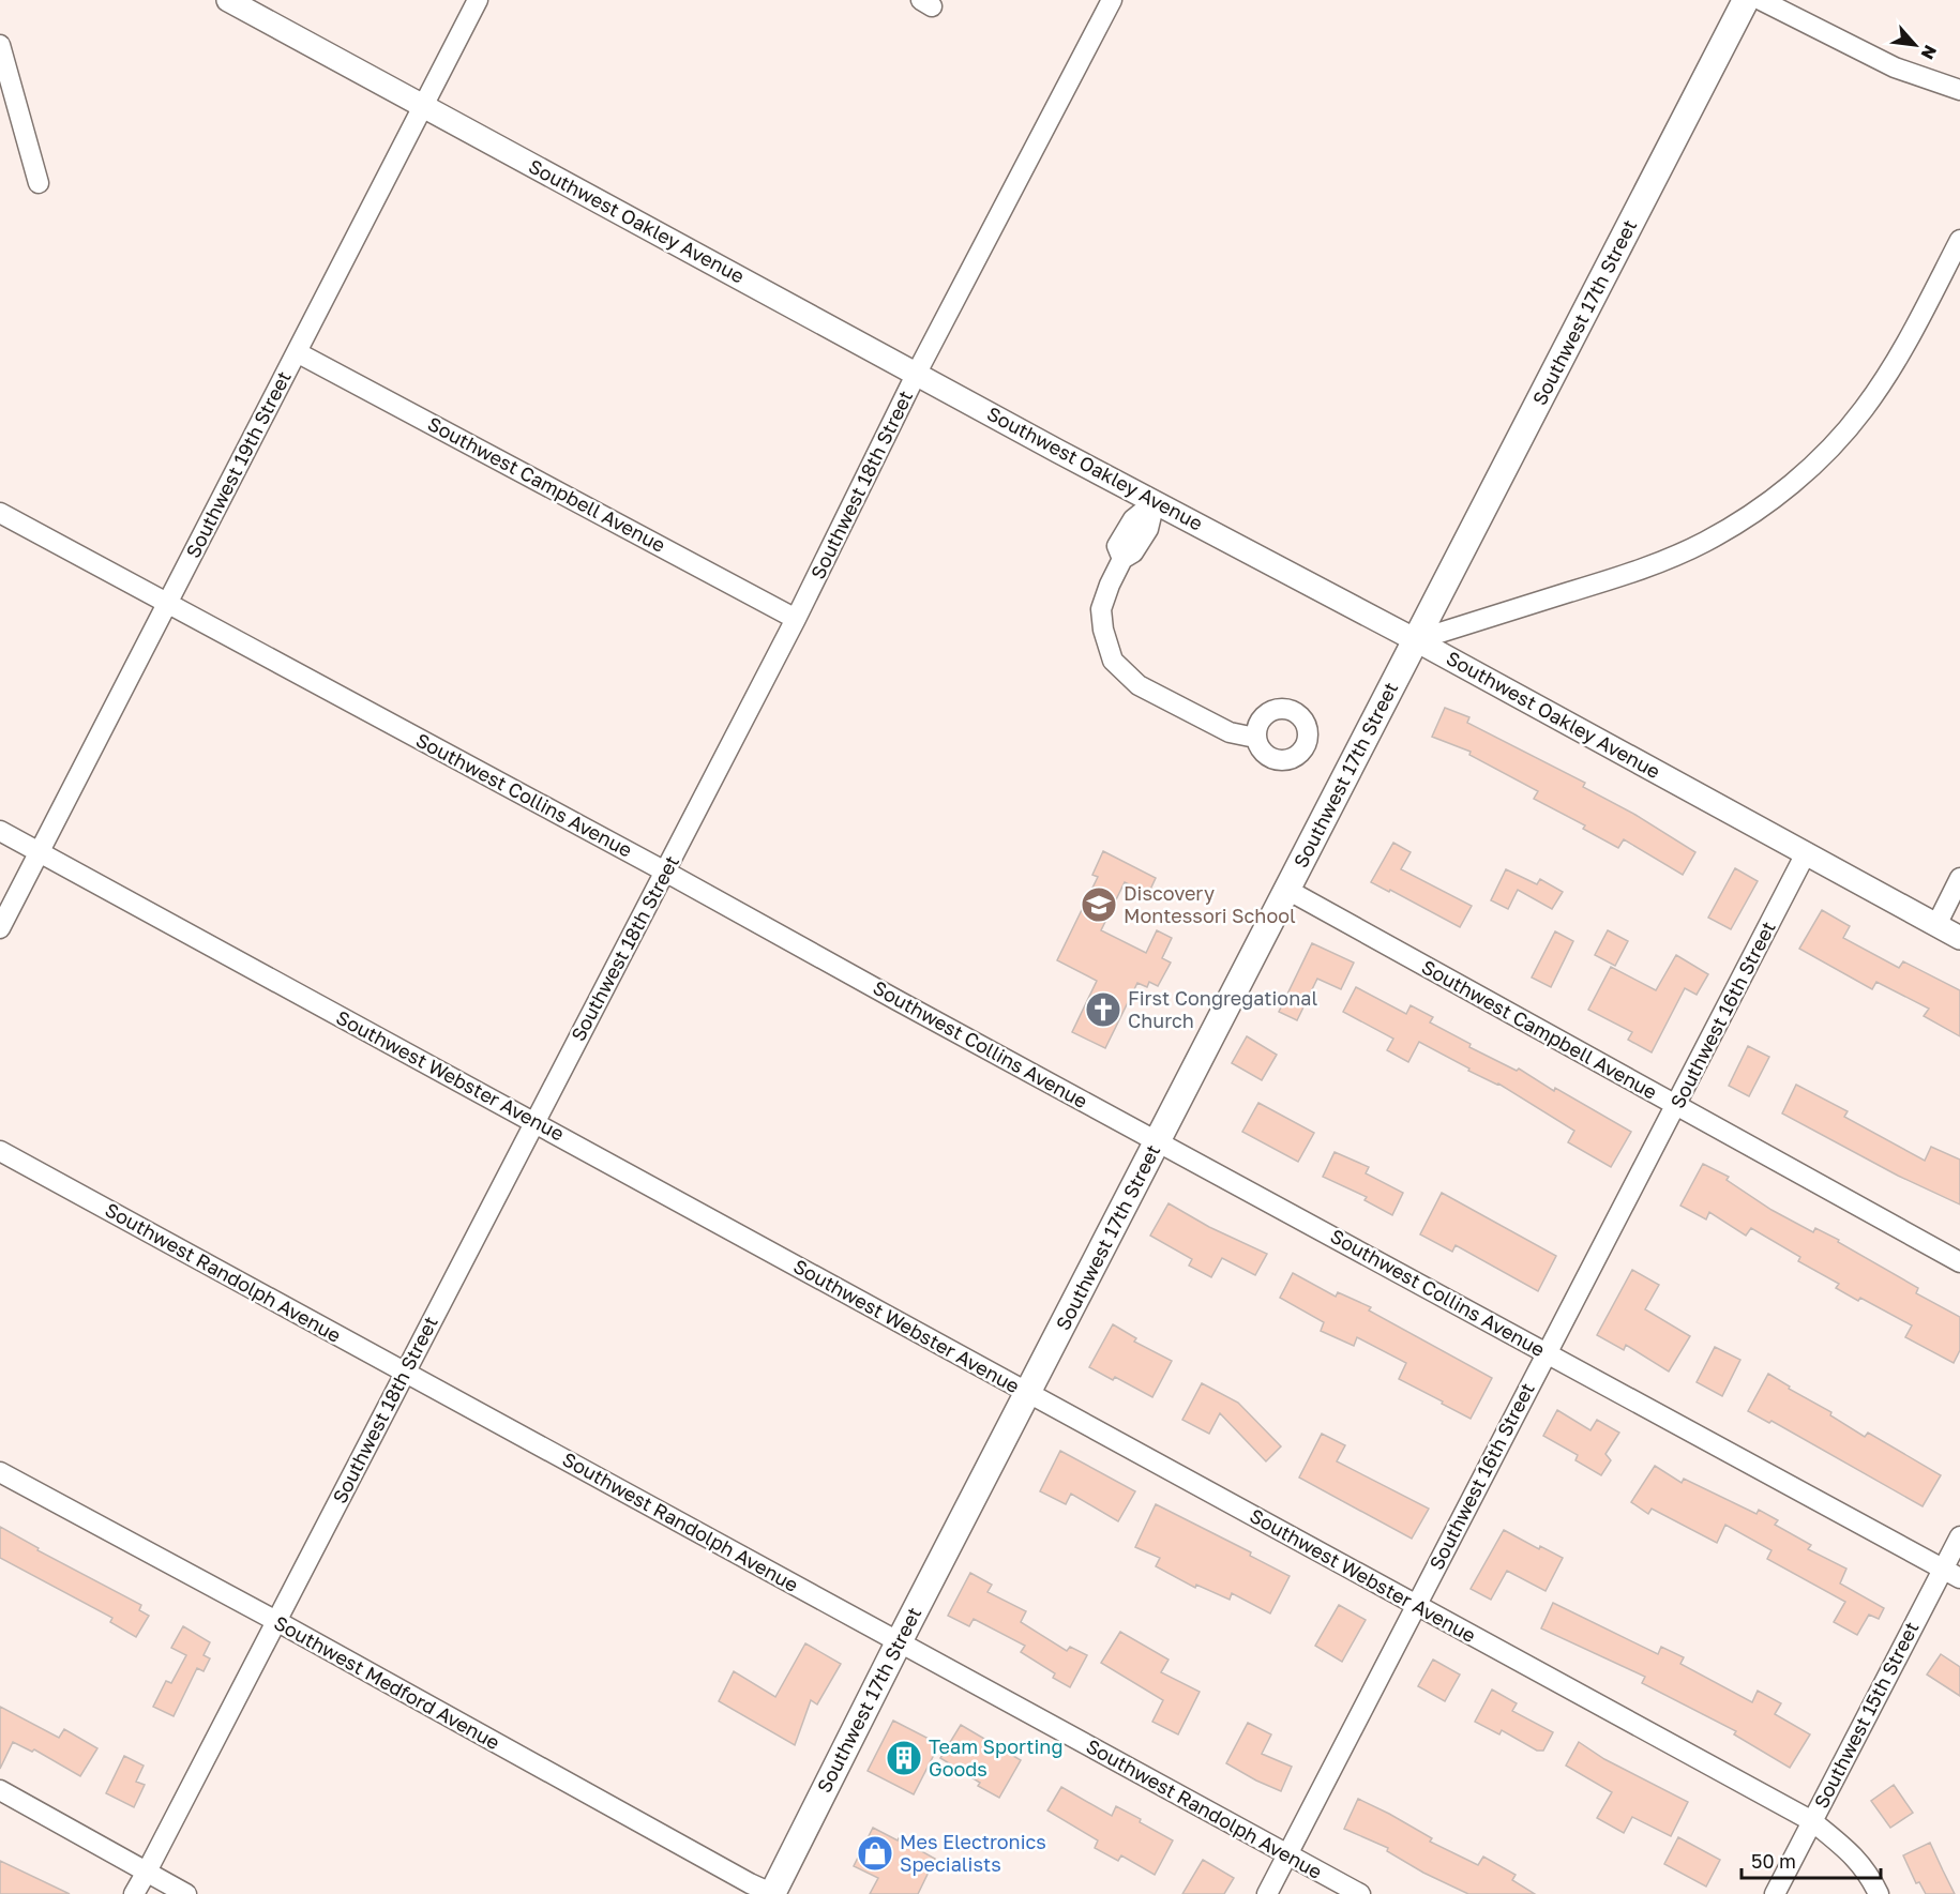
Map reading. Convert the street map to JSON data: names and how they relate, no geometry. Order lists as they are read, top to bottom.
{
  "streets": {
    "main road": ["Southwest 17th Street"],
    "street": [
      "Southwest Oakley Avenue",
      "Southwest 19th Street",
      "Southwest Campbell Avenue",
      "Southwest 18th Street",
      "Southwest Collins Avenue",
      "Southwest 16th Street",
      "Southwest Webster Avenue",
      "Southwest Randolph Avenue",
      "Southwest Medford Avenue",
      "Southwest 15th Street"
    ]
  },
  "crossings": [
    ["Southwest Oakley Avenue", "Southwest 17th Street"],
    ["Southwest Oakley Avenue", "Southwest 19th Street"],
    ["Southwest Oakley Avenue", "Southwest 18th Street"],
    ["Southwest Oakley Avenue", "Southwest 16th Street"],
    ["Southwest 17th Street", "Southwest Campbell Avenue"],
    ["Southwest 17th Street", "Southwest Collins Avenue"],
    ["Southwest 17th Street", "Southwest Webster Avenue"],
    ["Southwest 17th Street", "Southwest Randolph Avenue"],
    ["Southwest 17th Street", "Southwest Medford Avenue"],
    ["Southwest 19th Street", "Southwest Campbell Avenue"],
    ["Southwest 19th Street", "Southwest Collins Avenue"],
    ["Southwest 19th Street", "Southwest Webster Avenue"],
    ["Southwest Campbell Avenue", "Southwest 18th Street"],
    ["Southwest Campbell Avenue", "Southwest 16th Street"],
    ["Southwest 18th Street", "Southwest Collins Avenue"],
    ["Southwest 18th Street", "Southwest Webster Avenue"],
    ["Southwest 18th Street", "Southwest Randolph Avenue"],
    ["Southwest 18th Street", "Southwest Medford Avenue"],
    ["Southwest Collins Avenue", "Southwest 16th Street"],
    ["Southwest Collins Avenue", "Southwest 15th Street"],
    ["Southwest 16th Street", "Southwest Webster Avenue"],
    ["Southwest 16th Street", "Southwest Randolph Avenue"],
    ["Southwest Webster Avenue", "Southwest 15th Street"]
  ],
  "places": {
    "school or university": ["Discovery Montessori School"],
    "church": ["First Congregational Church"],
    "building": ["Team Sporting Goods"],
    "shop": ["Mes Electronics Specialists"]
  },
  "scale_bar": "50 m",
  "north": "bottom right"
}
